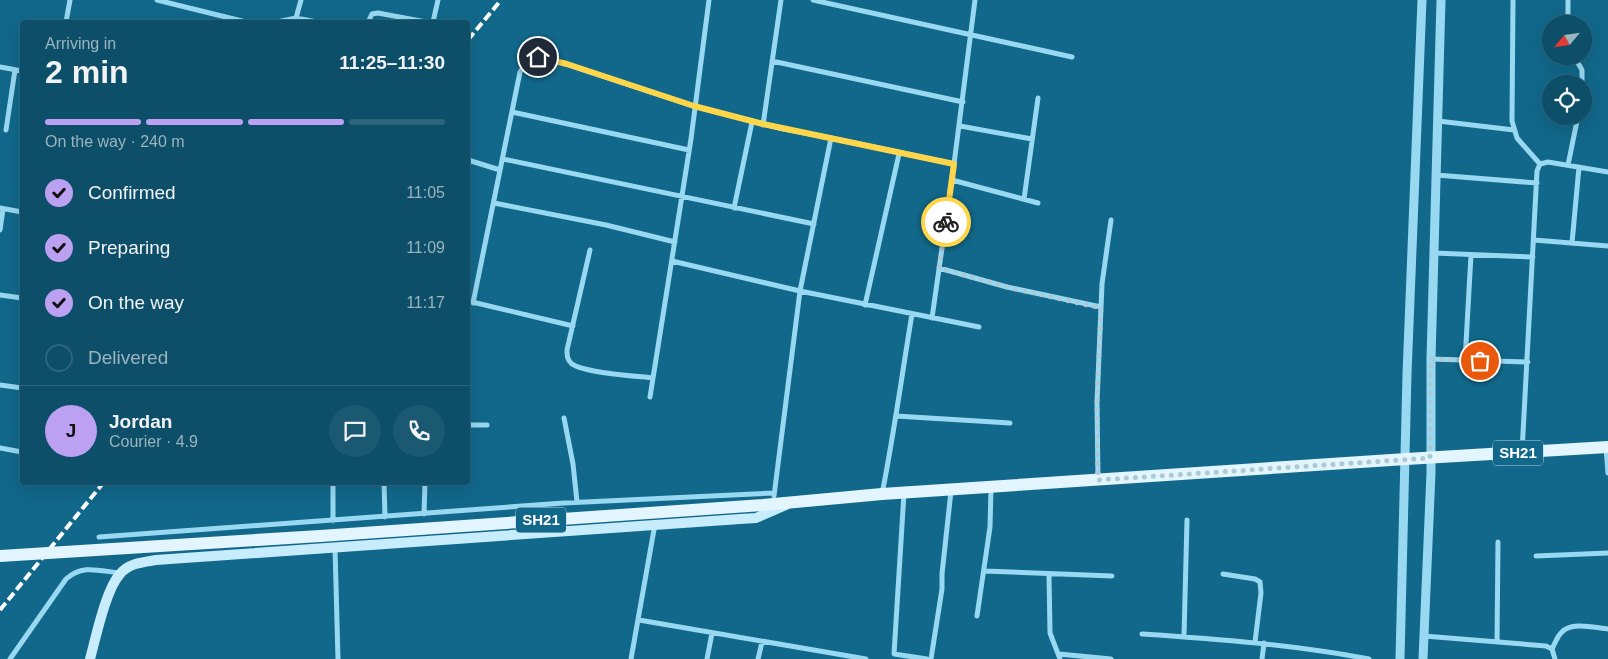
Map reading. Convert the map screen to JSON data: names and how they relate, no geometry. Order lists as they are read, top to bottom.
{
  "streets": {
    "main road": ["SH21"]
  },
  "north": "bottom left",
  "page": {
    "heading": ["2 min", "Arriving in", "11:25–11:30"],
    "panel": ["Jordan", "Courier · 4.9"],
    "bar": "On the way · 240 m",
    "list": [
      ["Confirmed", "11:05"],
      ["Preparing", "11:09"],
      ["On the way", "11:17"],
      "Delivered"
    ],
    "round": "J"
  }
}
